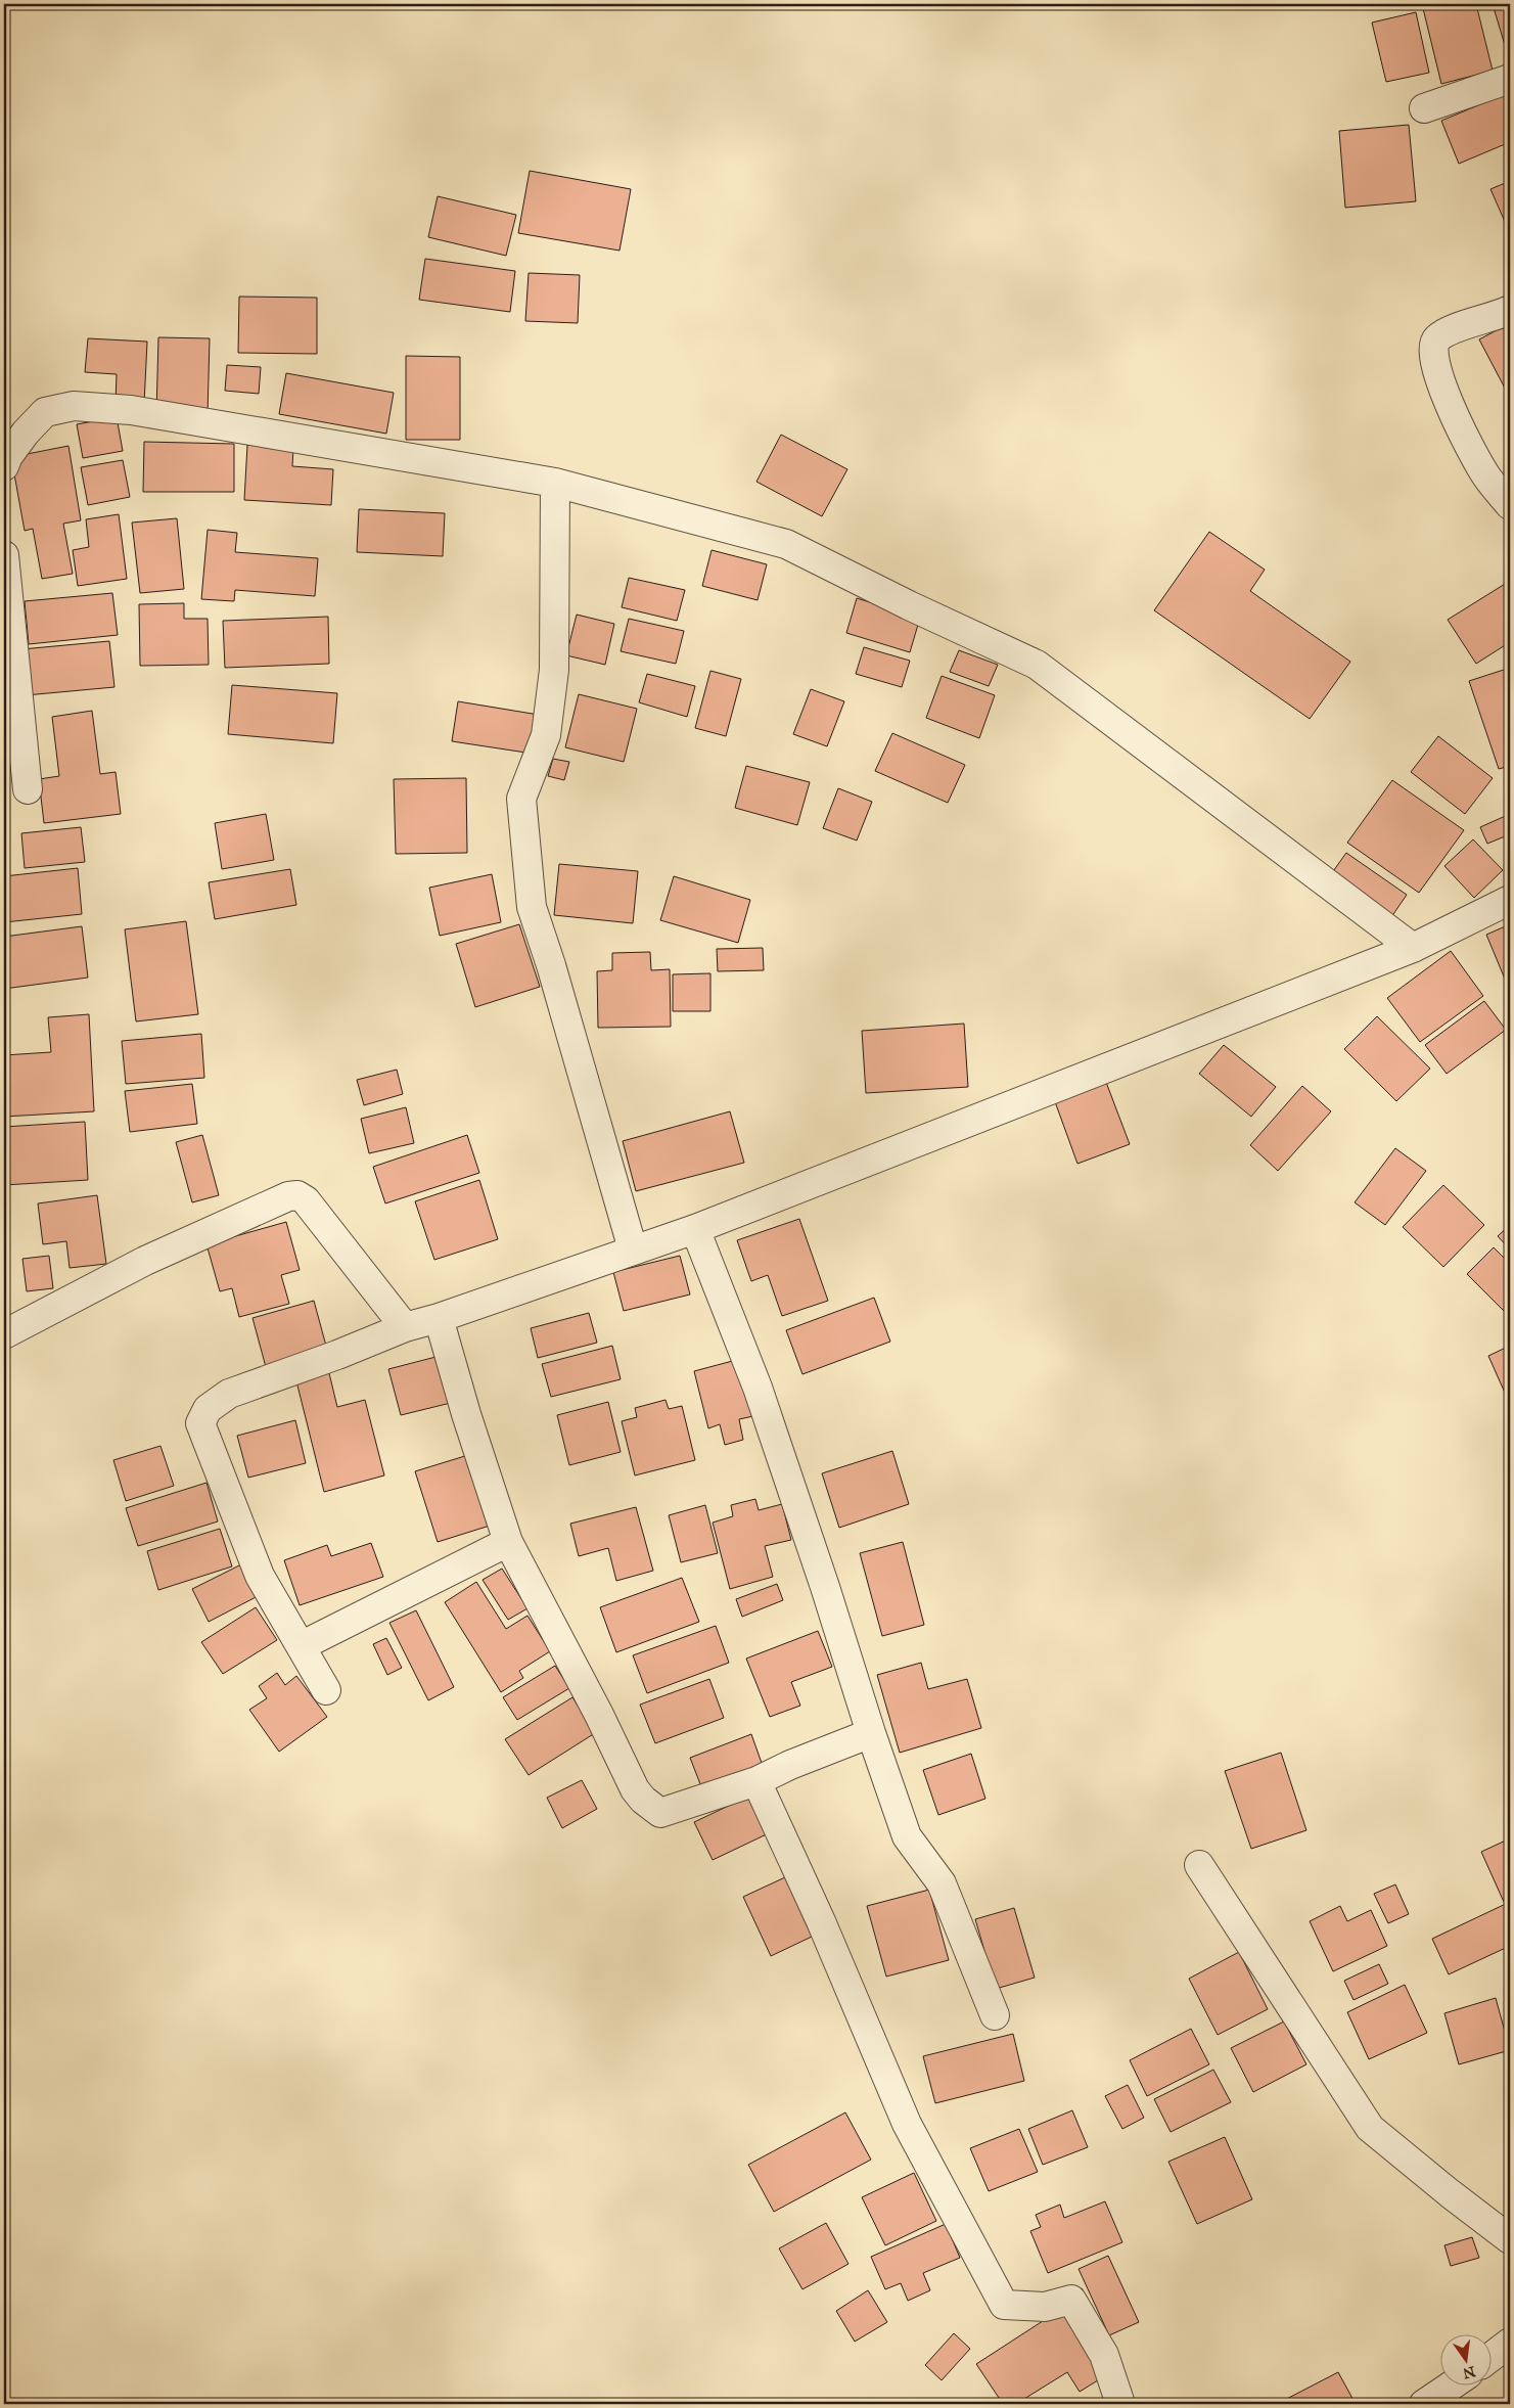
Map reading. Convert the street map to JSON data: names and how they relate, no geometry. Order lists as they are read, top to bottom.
{
  "north": "bottom"
}
